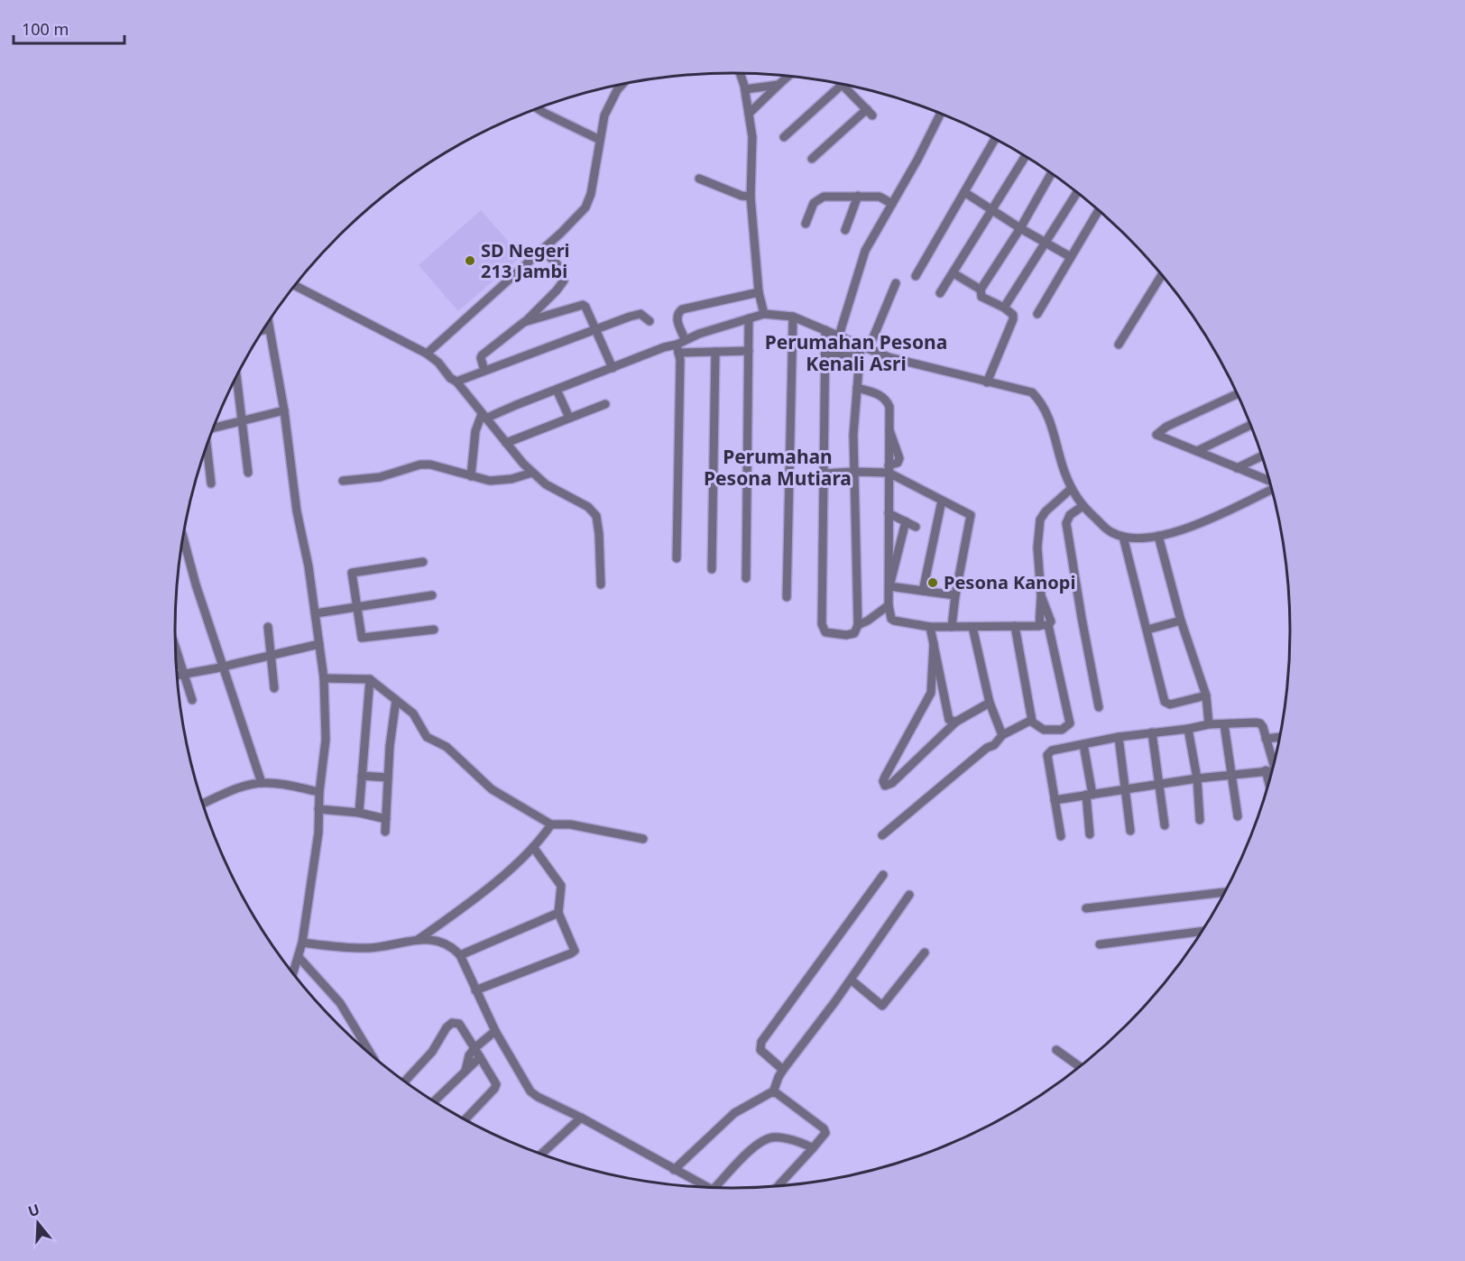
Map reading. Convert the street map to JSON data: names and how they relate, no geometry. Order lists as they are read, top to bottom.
{
  "districts": ["Perumahan Pesona Kenali Asri", "Perumahan Pesona Mutiara"],
  "places": ["SD Negeri 213 Jambi", "Pesona Kanopi"],
  "scale_bar": "100 m",
  "north": "top"
}
